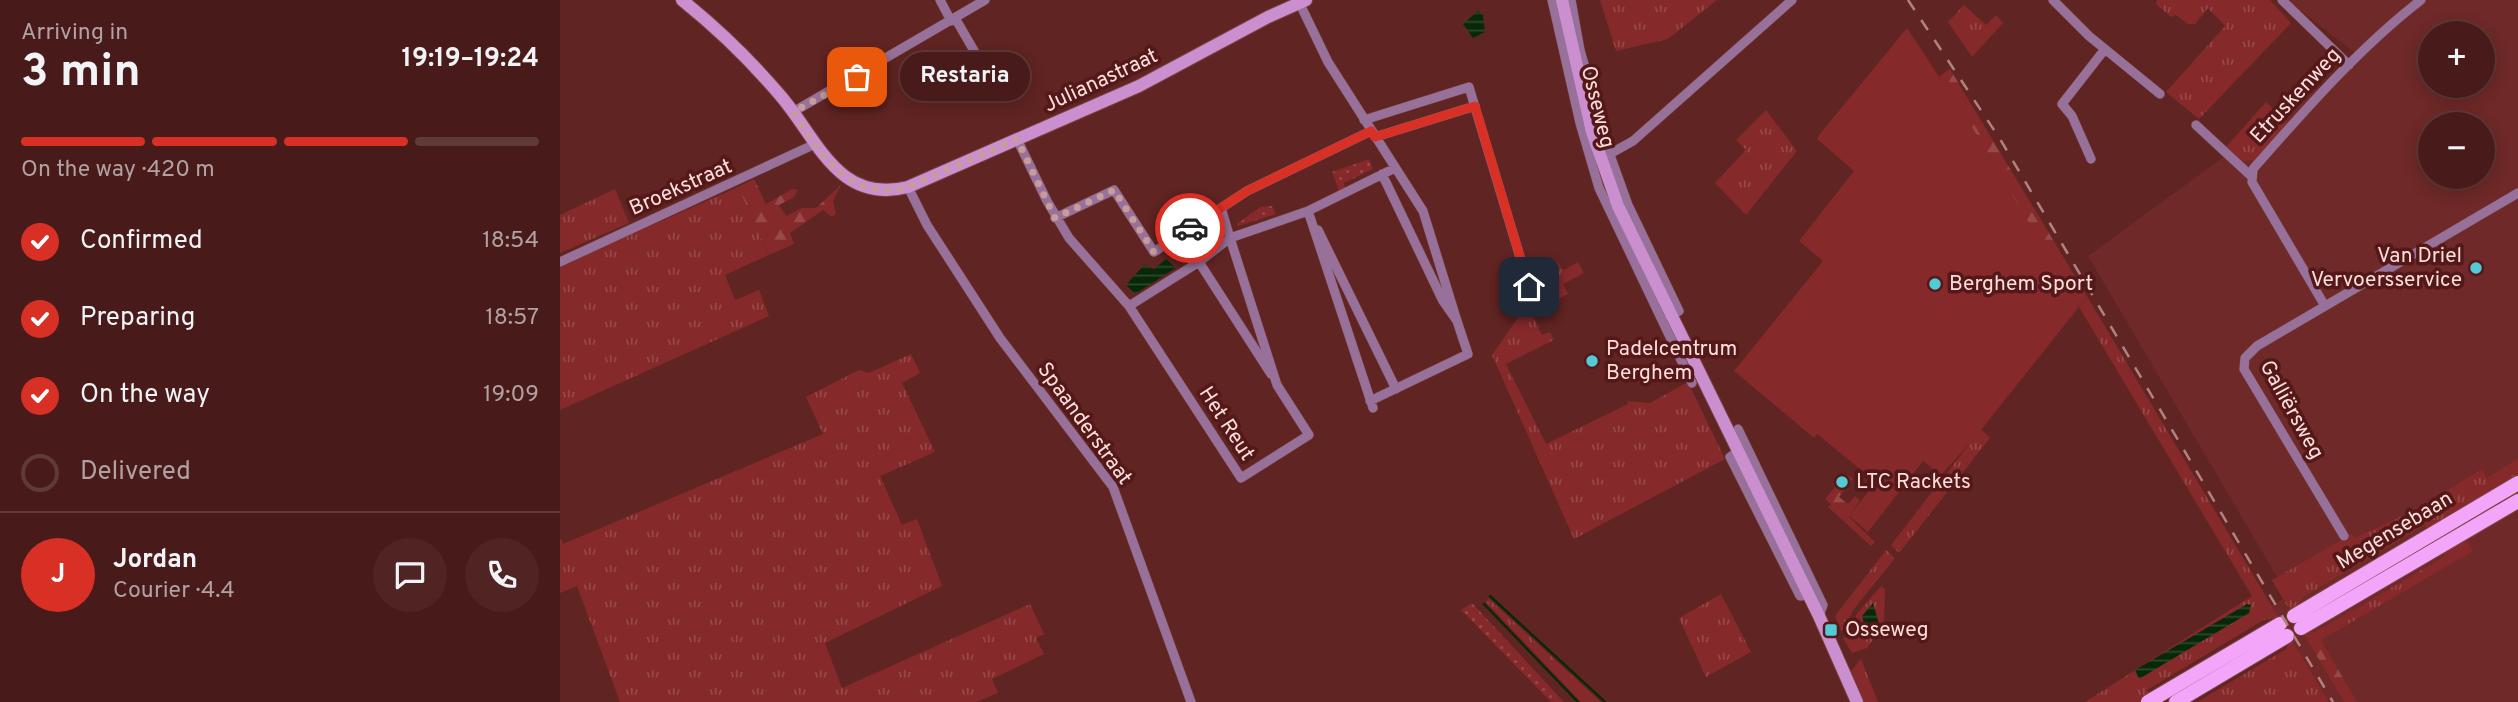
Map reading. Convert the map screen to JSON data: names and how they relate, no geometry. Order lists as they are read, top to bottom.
{
  "streets": {
    "main road": ["Megensebaan"],
    "street": [
      "Julianastraat",
      "Etruskenweg",
      "Osseweg",
      "Broekstraat",
      "Galliërsweg",
      "Spaanderstraat",
      "Het Reut"
    ]
  },
  "crossings": [
    ["Julianastraat", "Spaanderstraat"],
    ["Julianastraat", "Het Reut"],
    ["Etruskenweg", "Galliërsweg"]
  ],
  "places": {
    "other": [
      "Restaria",
      "Van Driel Vervoersservice",
      "Berghem Sport",
      "Padelcentrum Berghem",
      "LTC Rackets"
    ],
    "transit": ["Osseweg"]
  },
  "page": {
    "heading": ["3 min", "Arriving in", "19:19–19:24"],
    "panel": ["Jordan", "Courier · 4.4"],
    "map_buttons": ["+", "−"],
    "bubble": "Restaria",
    "bar": "On the way · 420 m",
    "list": [
      ["Confirmed", "18:54"],
      ["Preparing", "18:57"],
      ["On the way", "19:09"],
      "Delivered"
    ],
    "round": "J"
  }
}
